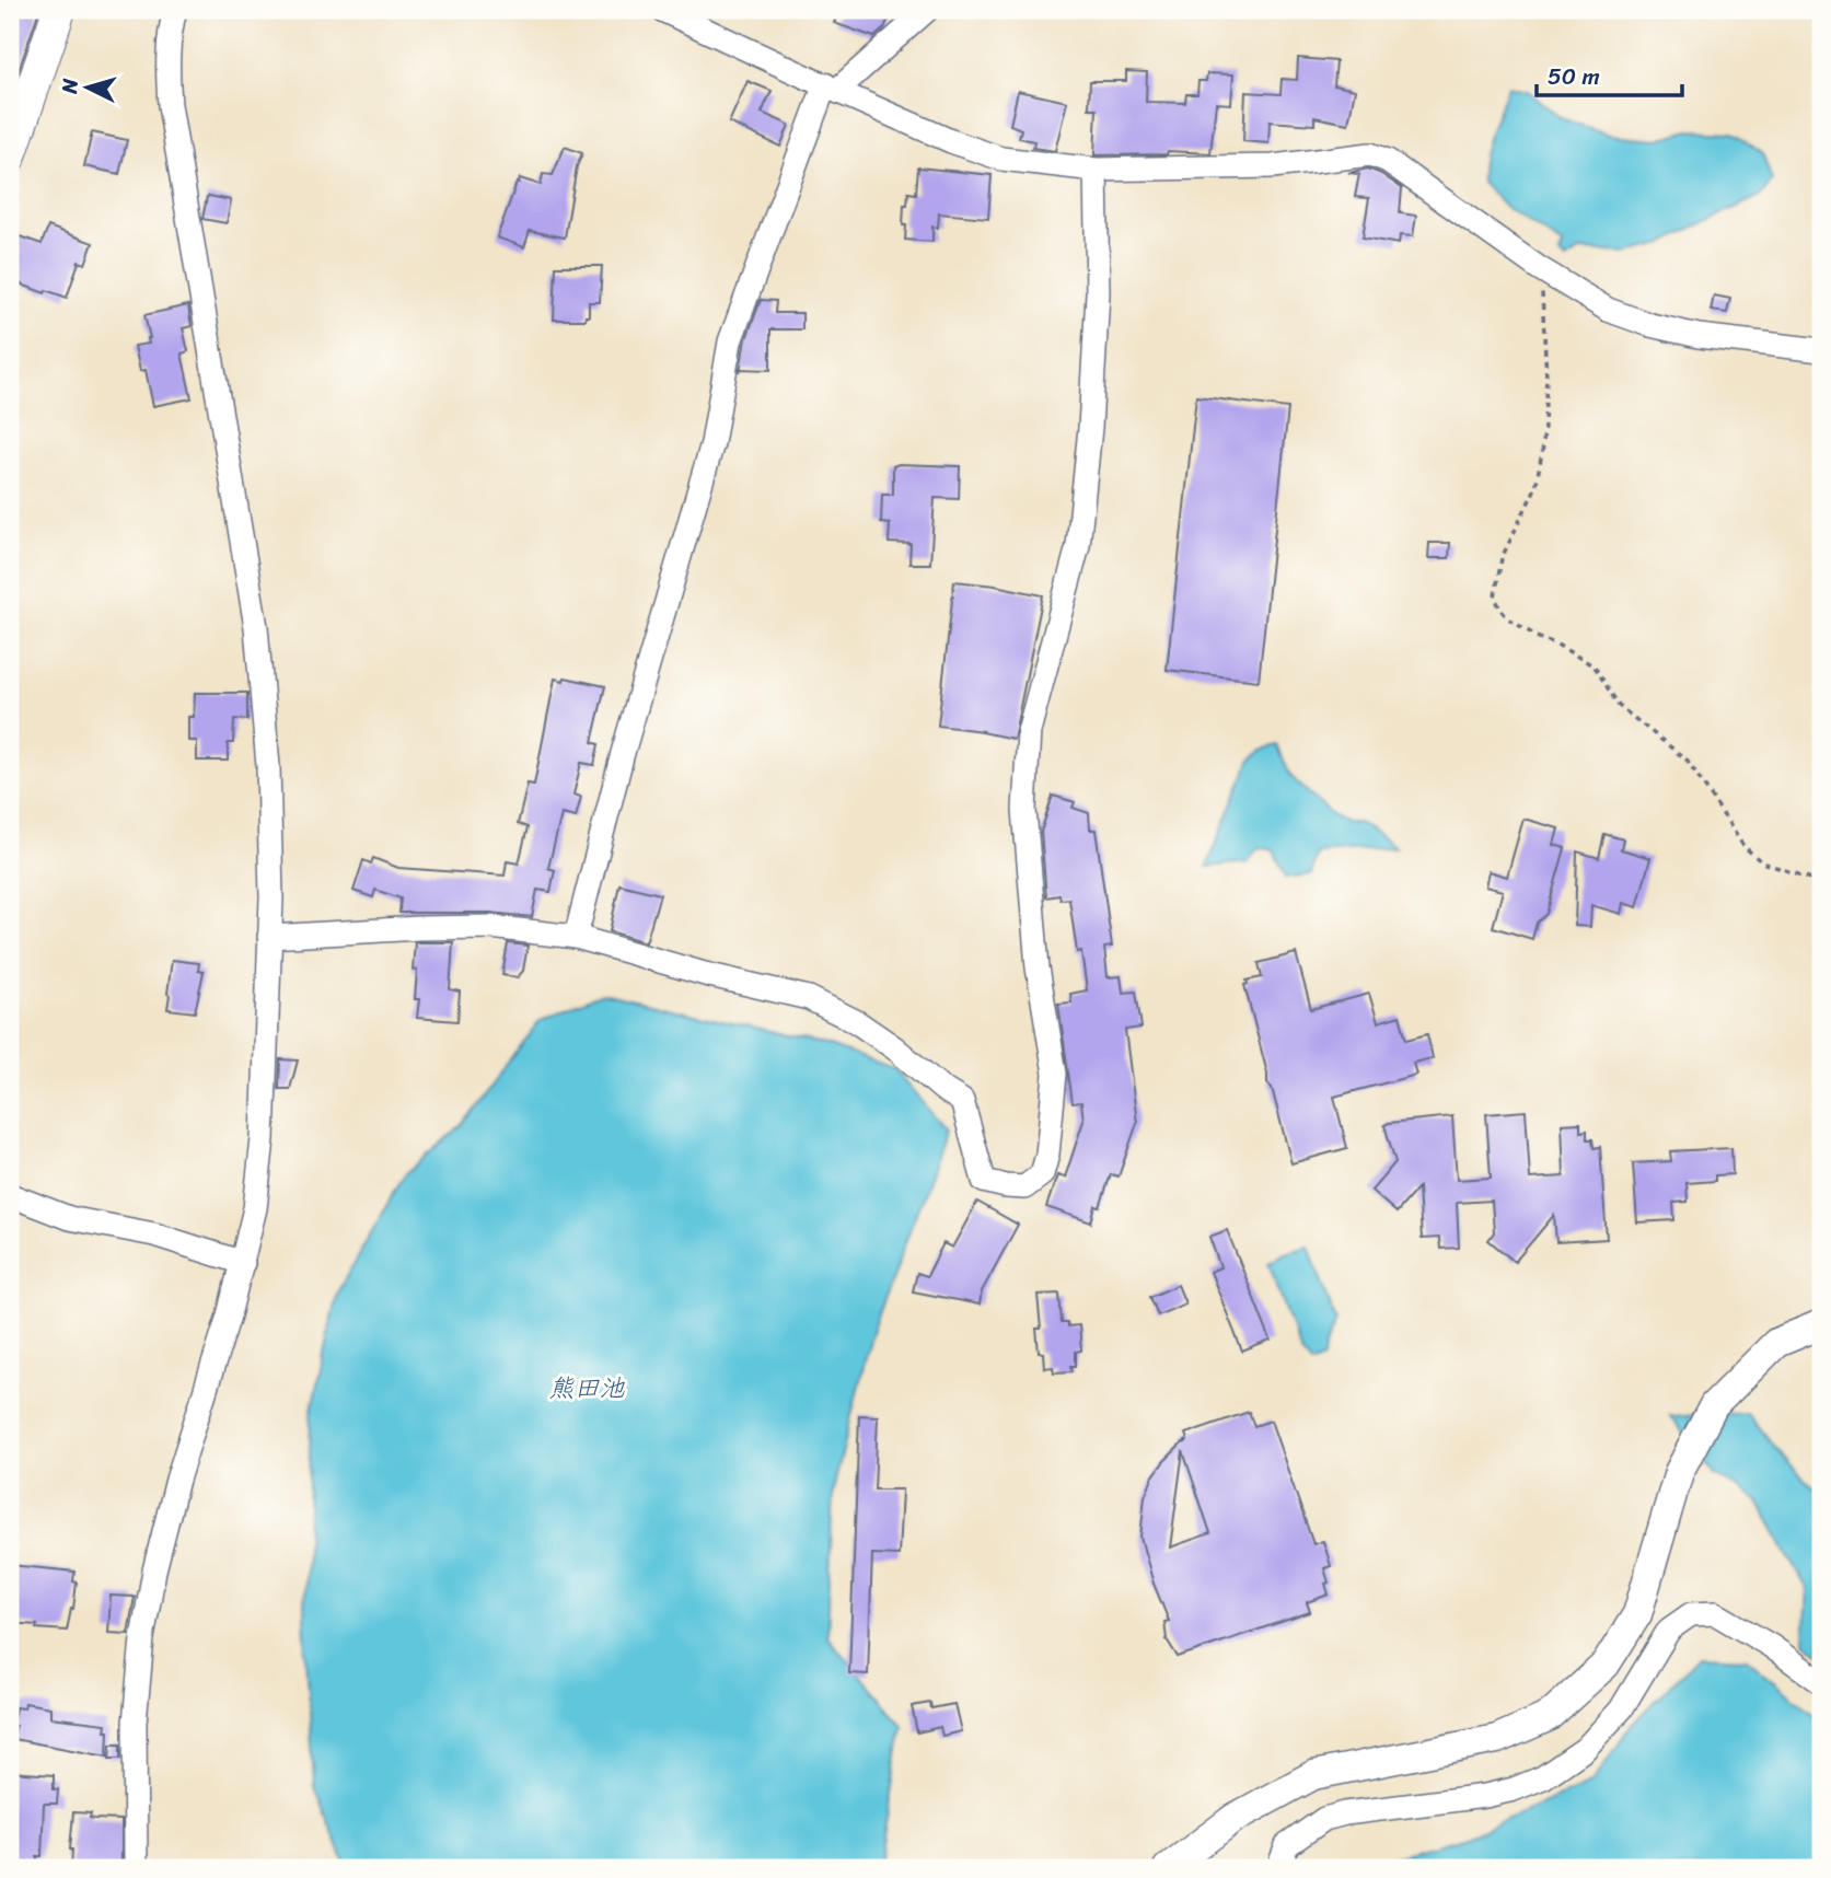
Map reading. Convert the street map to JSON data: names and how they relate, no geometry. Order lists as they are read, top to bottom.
{
  "water": ["熊田池"],
  "scale_bar": "50 m",
  "north": "left"
}
